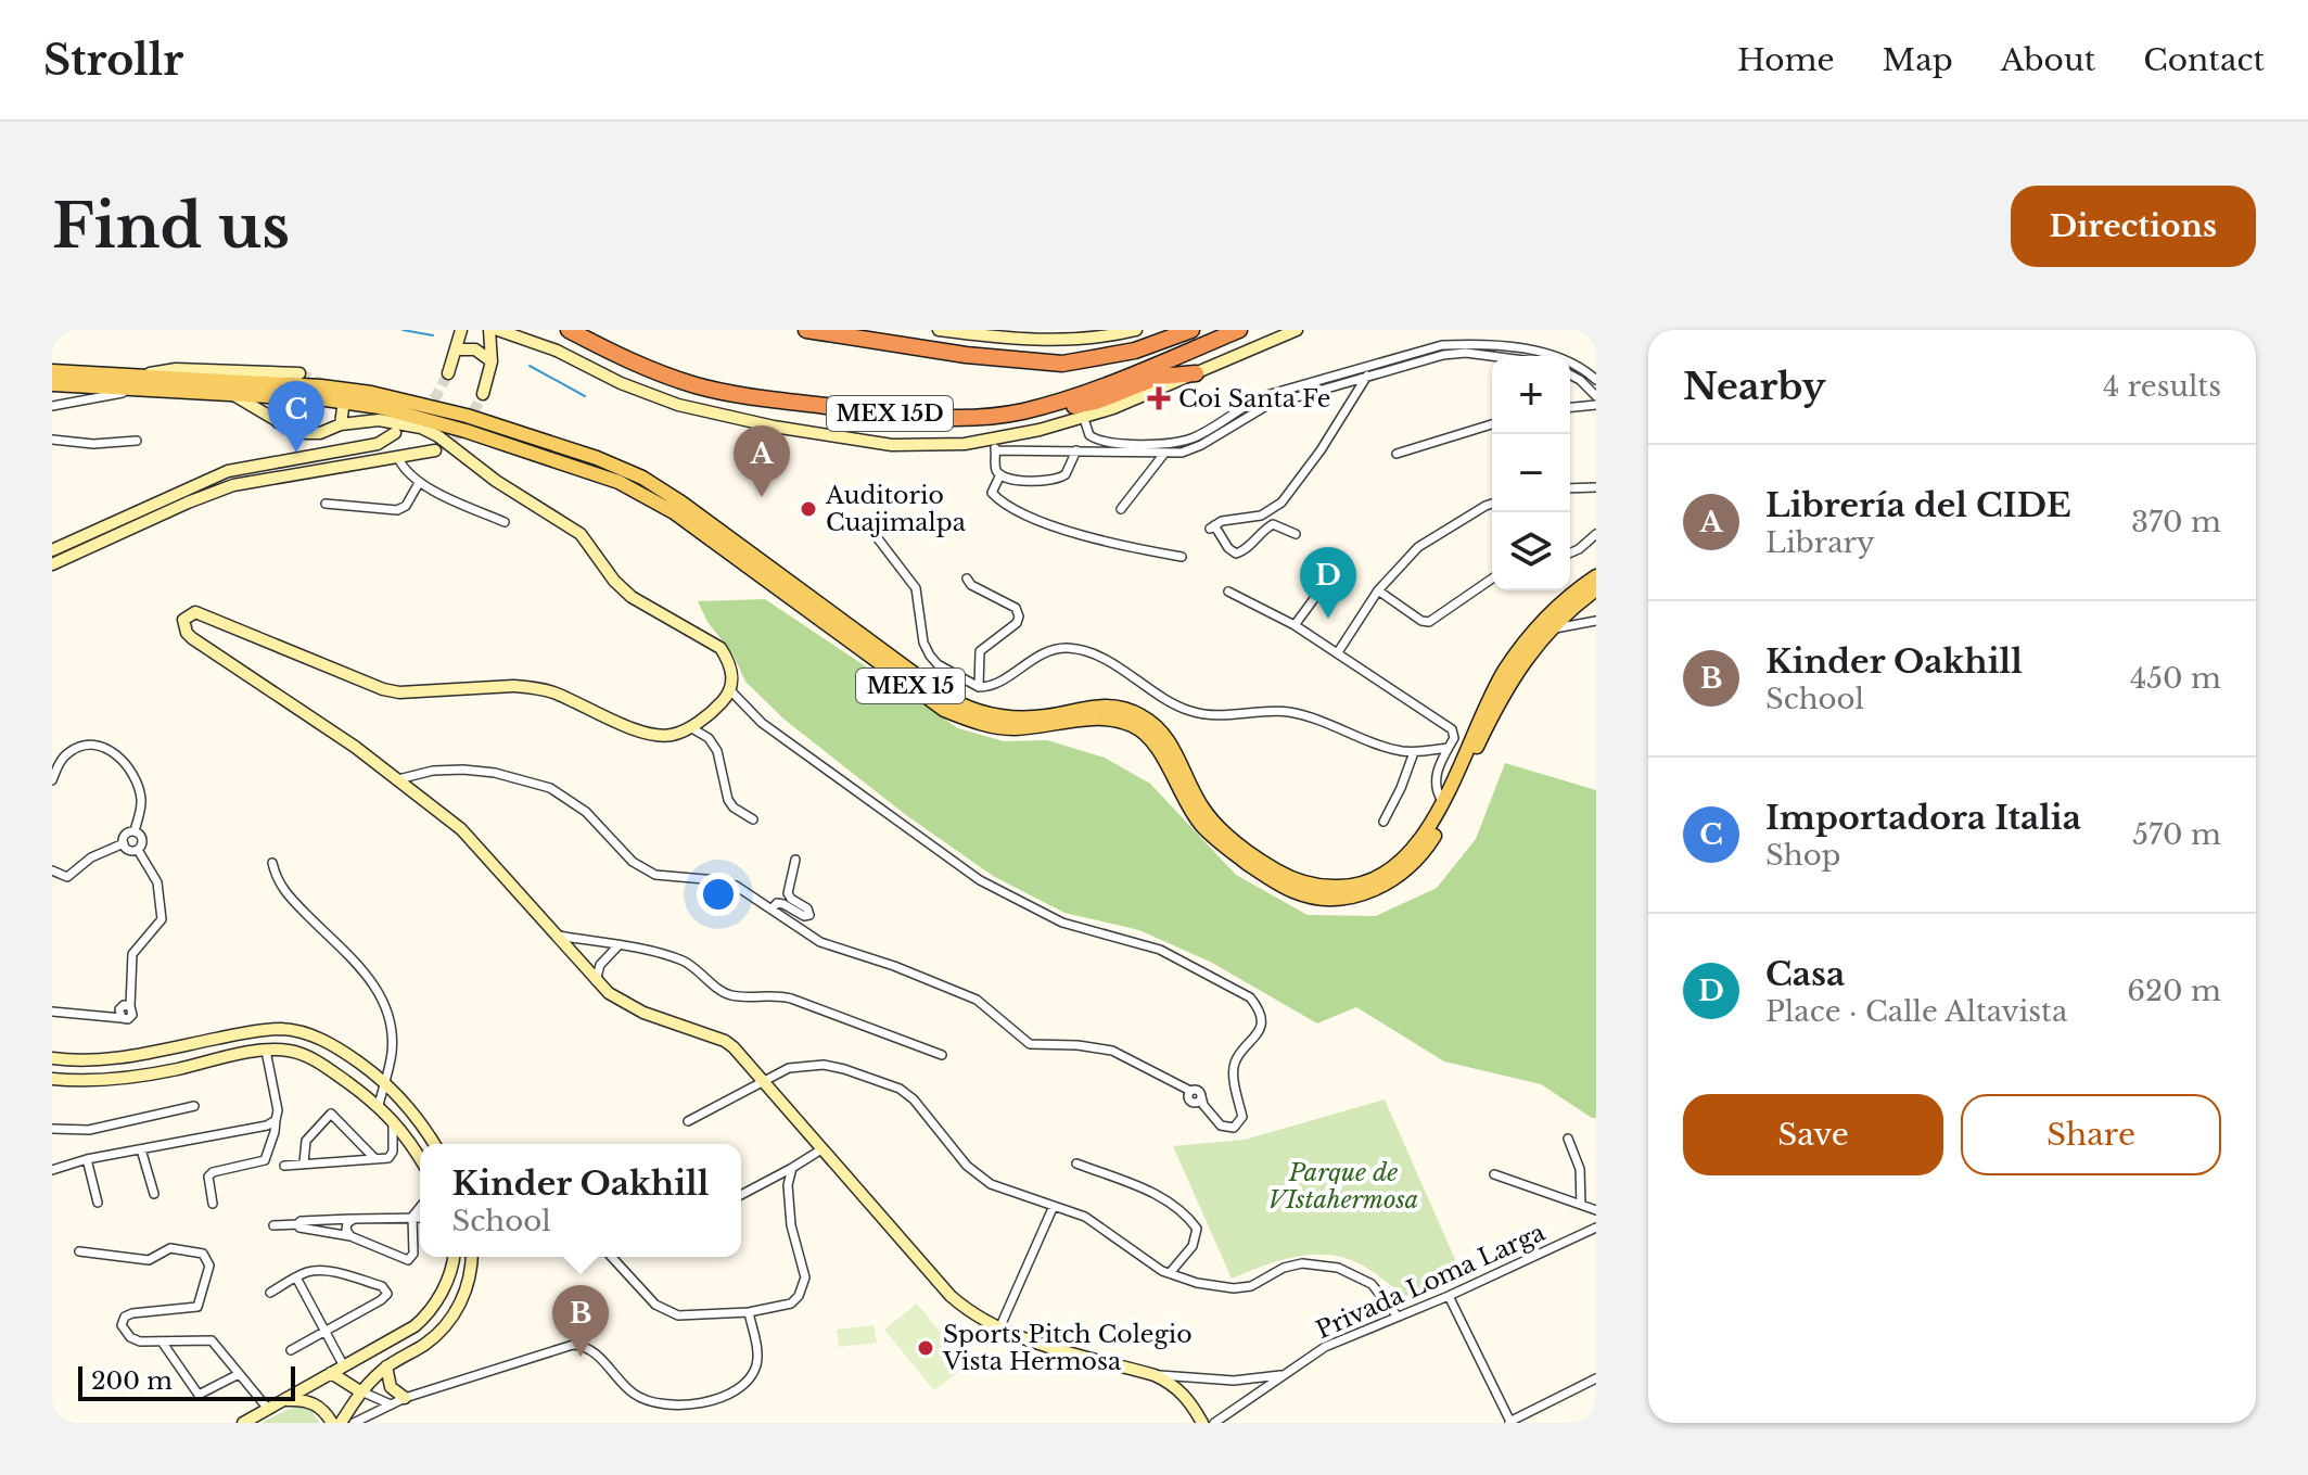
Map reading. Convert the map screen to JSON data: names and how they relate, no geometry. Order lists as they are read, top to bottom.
{
  "streets": {
    "highway": ["MEX 15D"],
    "main road": ["MEX 15"],
    "street": ["Privada Loma Larga"]
  },
  "parks": ["Parque de VIstahermosa"],
  "places": {
    "health": ["Coi Santa Fe"],
    "other": ["Auditorio Cuajimalpa", "Sports Pitch Colegio Vista Hermosa"]
  },
  "scale_bar": "200 m",
  "page": {
    "header": "Strollr",
    "nav": [
      "Home",
      "Map",
      "About",
      "Contact"
    ],
    "buttons": [
      "Directions",
      ["Save", "Share"]
    ],
    "title": "Find us",
    "heading": ["Nearby", "4 results"],
    "map_buttons": ["+", "−"],
    "pins": [
      "C",
      "A",
      "D",
      "B"
    ],
    "list": [
      {
        "mark": "A",
        "name": "Librería del CIDE",
        "note": "Library",
        "value": "370 m"
      },
      {
        "mark": "B",
        "name": "Kinder Oakhill",
        "note": "School",
        "value": "450 m"
      },
      {
        "mark": "C",
        "name": "Importadora Italia",
        "note": "Shop",
        "value": "570 m"
      },
      {
        "mark": "D",
        "name": "Casa",
        "note": "Place · Calle Altavista",
        "value": "620 m"
      }
    ],
    "popup": ["Kinder Oakhill", "School"],
    "scale": "200 m"
  }
}
